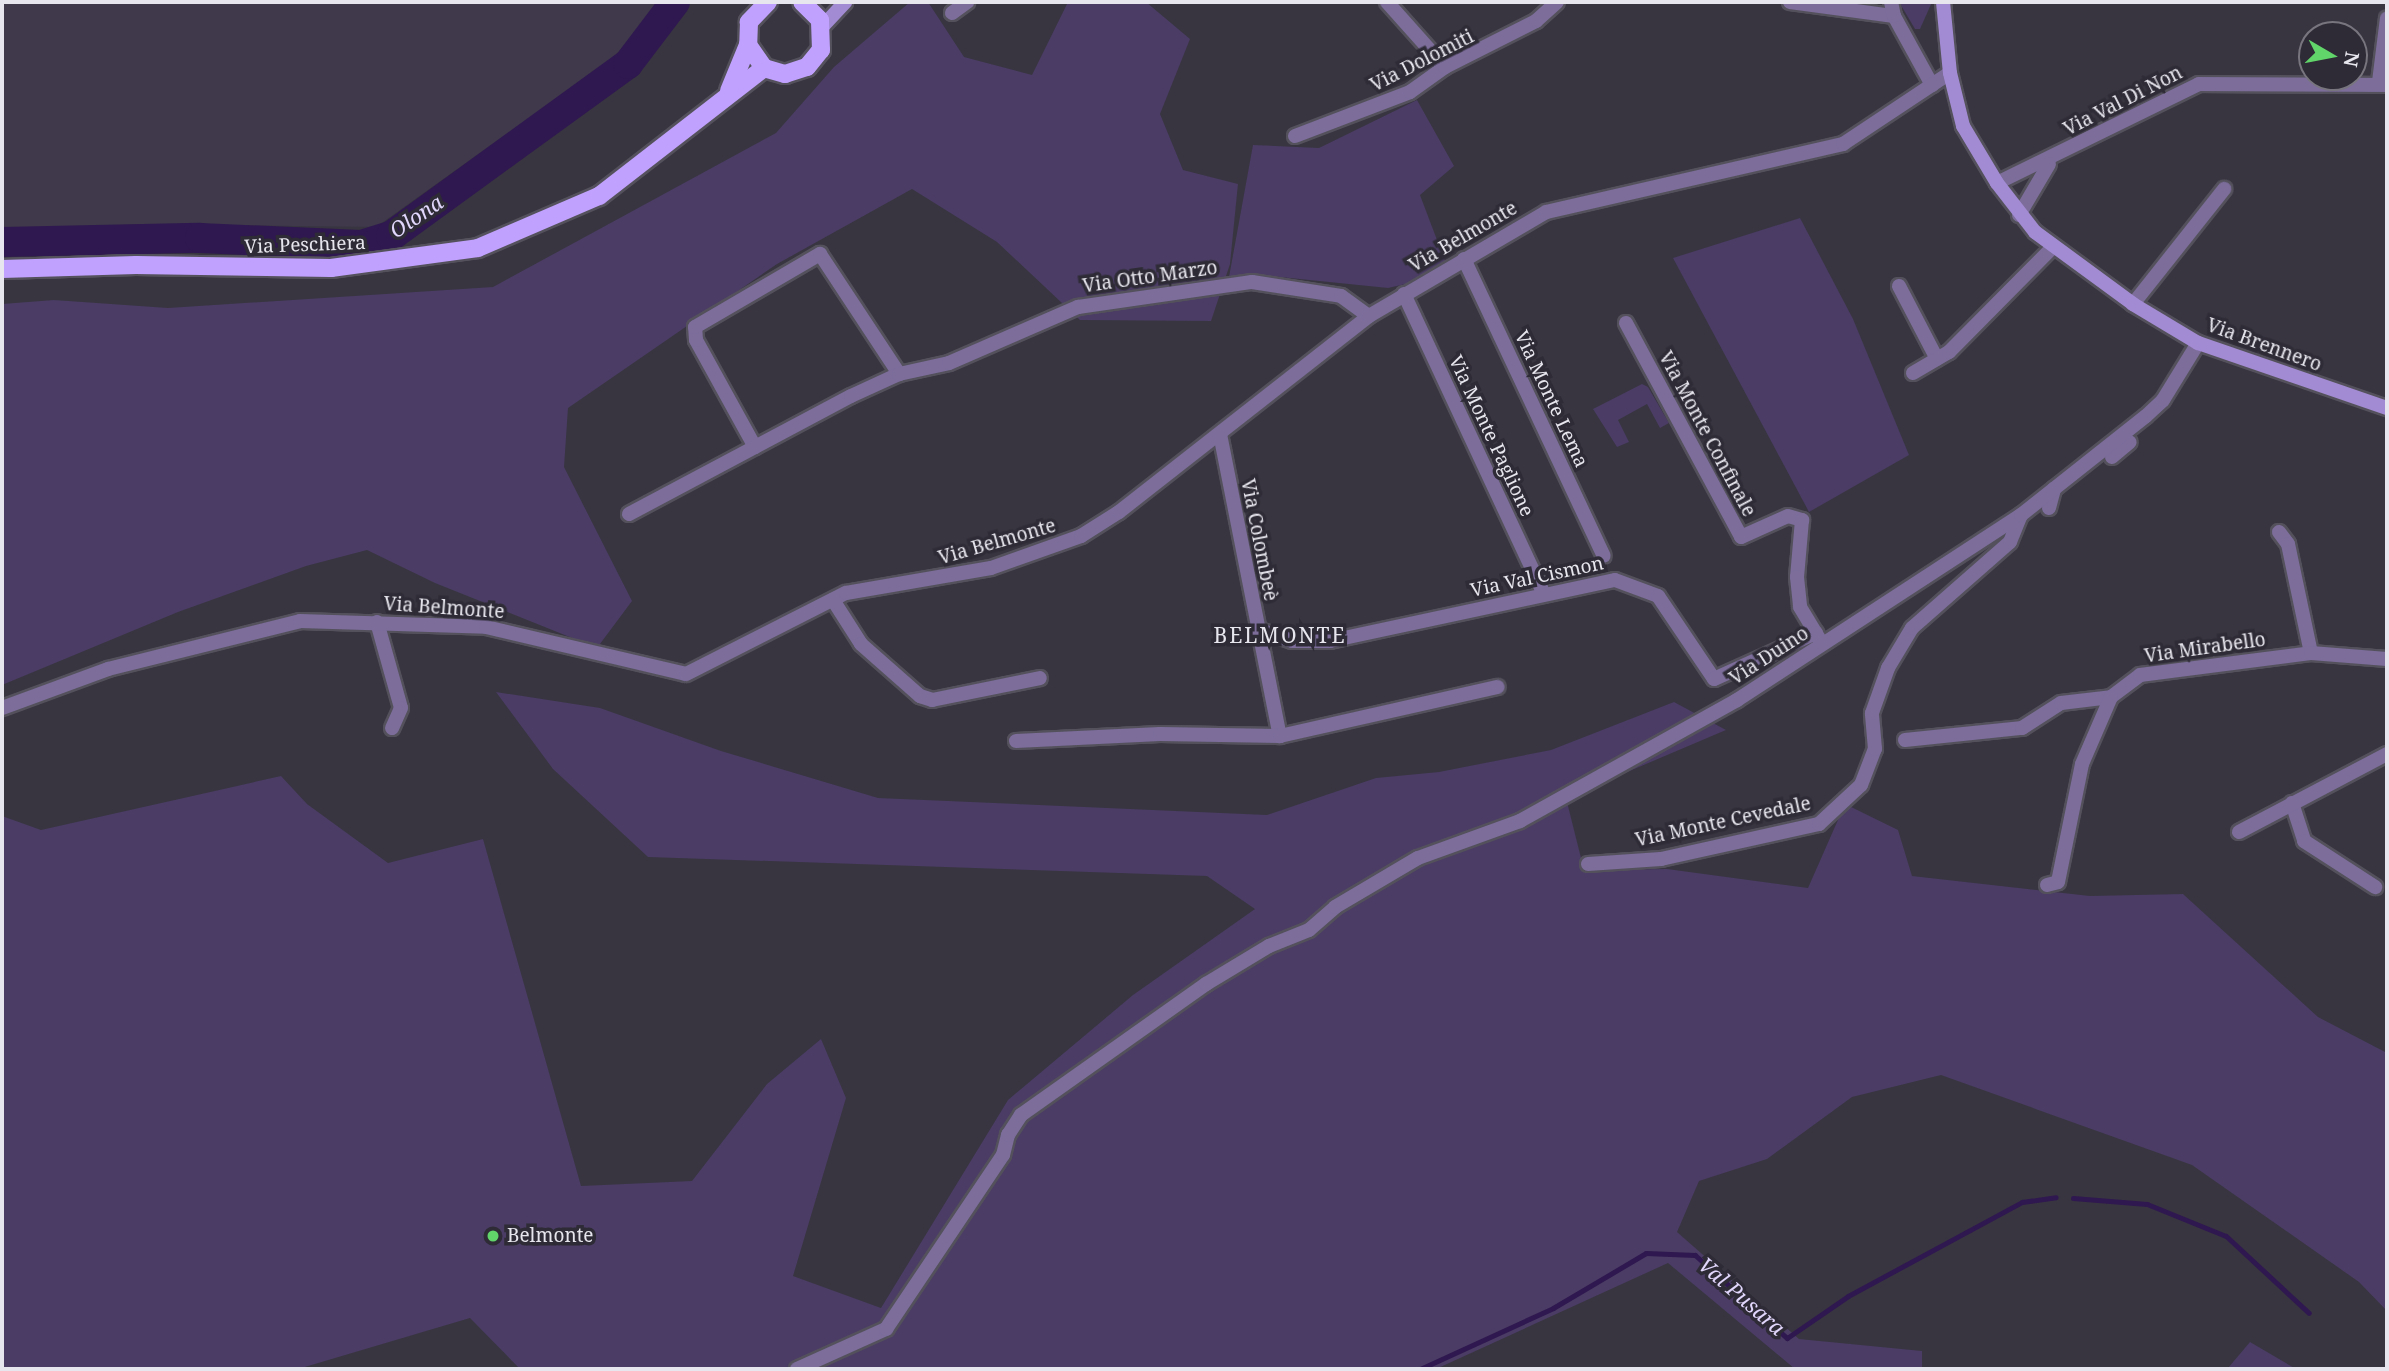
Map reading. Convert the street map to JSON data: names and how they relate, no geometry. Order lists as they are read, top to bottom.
{
  "streets": {
    "main road": ["Via Peschiera"],
    "street": [
      "Via Dolomiti",
      "Via Val Di Non",
      "Via Belmonte",
      "Via Otto Marzo",
      "Via Brennero",
      "Via Monte Lema",
      "Via Monte Confinale",
      "Via Monte Paglione",
      "Via Colombeè",
      "Via Val Cismon",
      "Via Mirabello",
      "Via Duino",
      "Via Monte Cevedale"
    ]
  },
  "crossings": [
    ["Via Val Di Non", "Via Brennero"],
    ["Via Belmonte", "Via Otto Marzo"],
    ["Via Belmonte", "Via Brennero"],
    ["Via Belmonte", "Via Monte Lema"],
    ["Via Belmonte", "Via Monte Paglione"],
    ["Via Belmonte", "Via Colombeè"],
    ["Via Brennero", "Via Duino"],
    ["Via Monte Confinale", "Via Val Cismon"],
    ["Via Monte Confinale", "Via Duino"],
    ["Via Monte Paglione", "Via Val Cismon"],
    ["Via Colombeè", "Via Val Cismon"],
    ["Via Val Cismon", "Via Duino"],
    ["Via Duino", "Via Monte Cevedale"]
  ],
  "districts": ["BELMONTE"],
  "water": ["Olona", "Val Pusara"],
  "places": ["Belmonte"],
  "north": "right"
}
